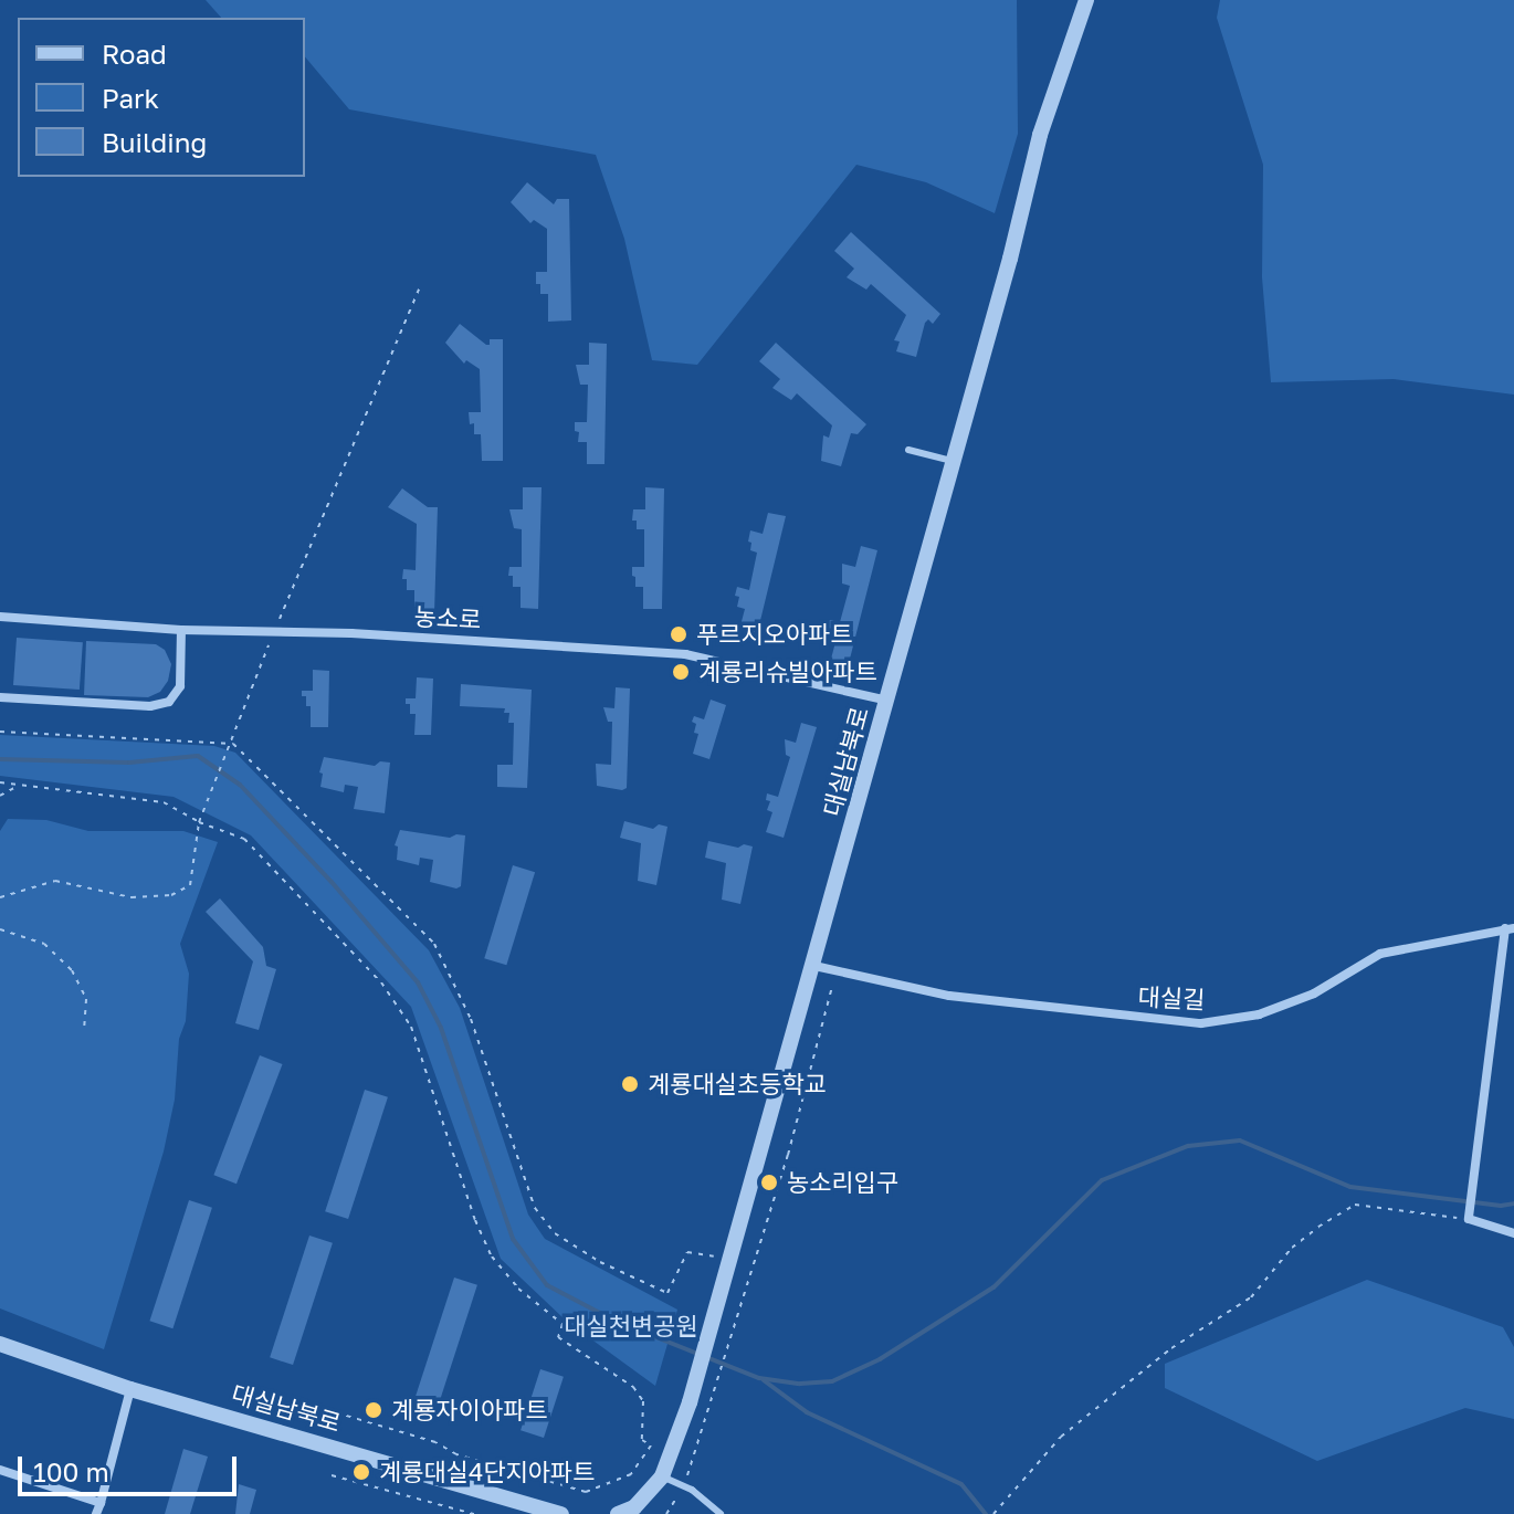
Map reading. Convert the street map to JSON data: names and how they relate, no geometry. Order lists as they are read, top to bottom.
{
  "streets": {
    "street": ["농소로", "대실남북로", "대실길"]
  },
  "crossings": [
    ["농소로", "대실남북로"],
    ["대실남북로", "대실길"]
  ],
  "parks": ["대실천변공원"],
  "places": [
    "푸르지오아파트",
    "계룡리슈빌아파트",
    "계룡대실초등학교",
    "농소리입구",
    "계룡자이아파트",
    "계룡대실4단지아파트"
  ],
  "legend": ["Road", "Park", "Building"],
  "scale_bar": "100 m"
}
